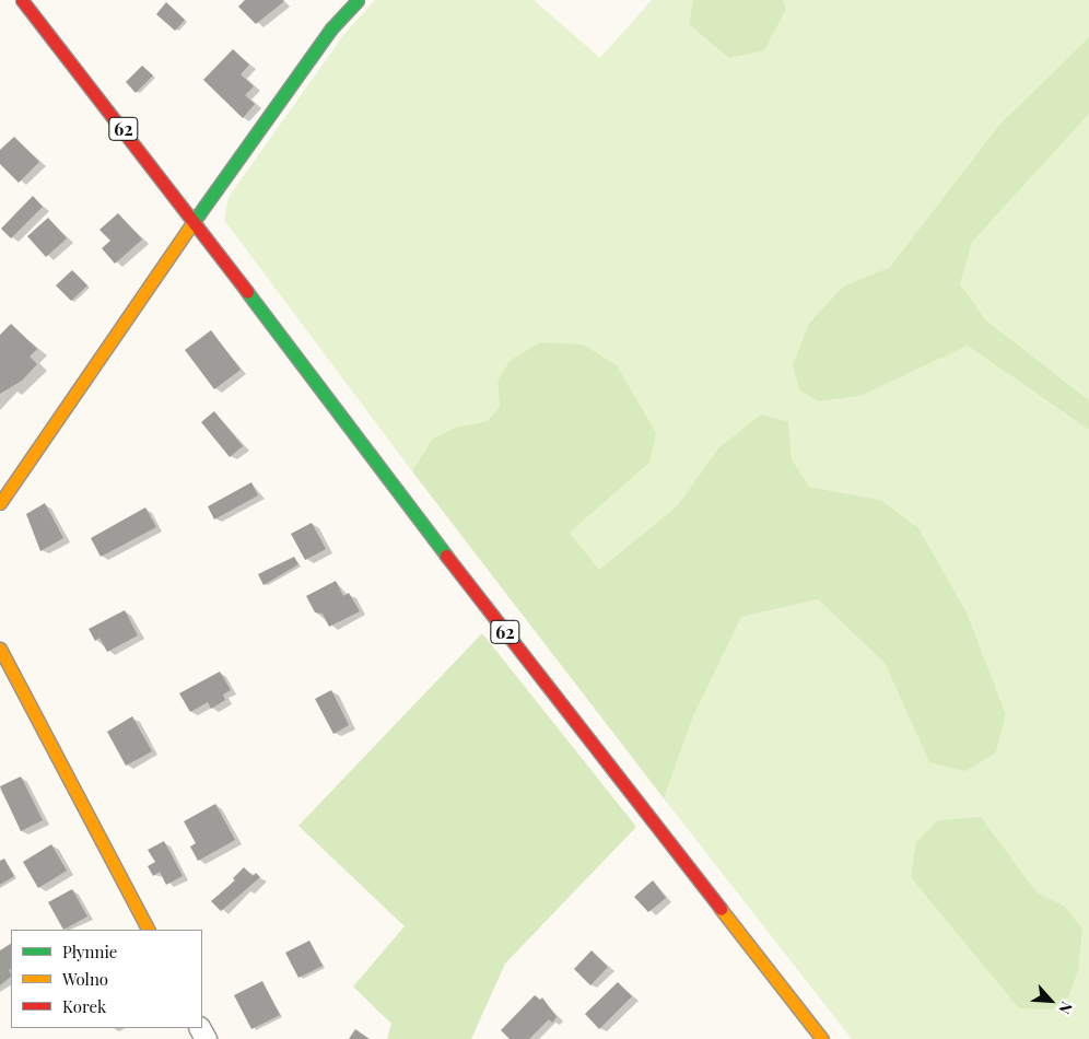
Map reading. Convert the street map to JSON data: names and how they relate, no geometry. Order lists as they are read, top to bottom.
{
  "streets": {
    "main road": ["62"]
  },
  "legend": ["Płynnie", "Wolno", "Korek"],
  "north": "bottom right"
}
